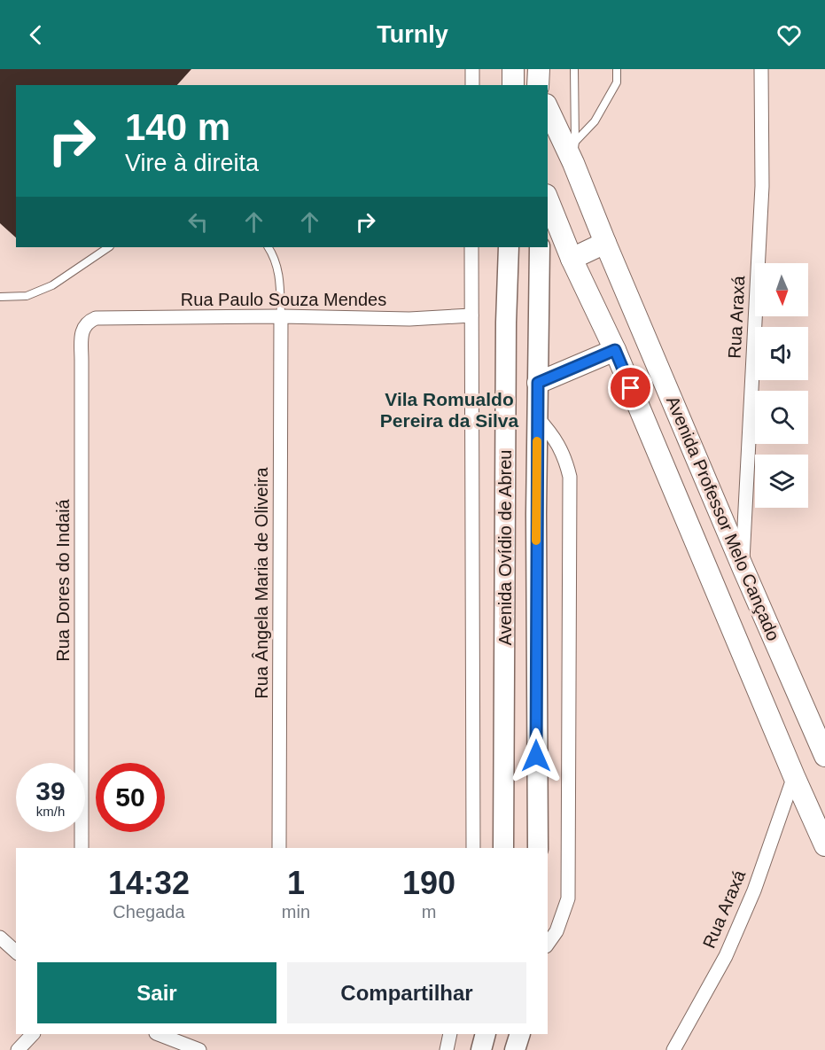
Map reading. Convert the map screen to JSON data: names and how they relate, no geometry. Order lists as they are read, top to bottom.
{
  "streets": {
    "main road": ["Avenida Professor Melo Cançado", "Avenida Ovídio de Abreu"],
    "street": [
      "Rua Paulo Souza Mendes",
      "Rua Araxá",
      "Rua Dores do Indaiá",
      "Rua Ângela Maria de Oliveira"
    ]
  },
  "crossings": [
    ["Rua Paulo Souza Mendes", "Avenida Ovídio de Abreu"],
    ["Rua Paulo Souza Mendes", "Rua Dores do Indaiá"],
    ["Rua Paulo Souza Mendes", "Rua Ângela Maria de Oliveira"],
    ["Rua Araxá", "Avenida Professor Melo Cançado"]
  ],
  "districts": ["Vila Romualdo Pereira da Silva"],
  "north": "bottom",
  "page": {
    "header": "Turnly",
    "turn": ["140 m", "Vire à direita"],
    "speed": "39 km/h",
    "limit": "50",
    "eta": [
      "14:32",
      "Chegada",
      "1",
      "min",
      "190",
      "m"
    ],
    "buttons": ["Sair", "Compartilhar"]
  }
}
